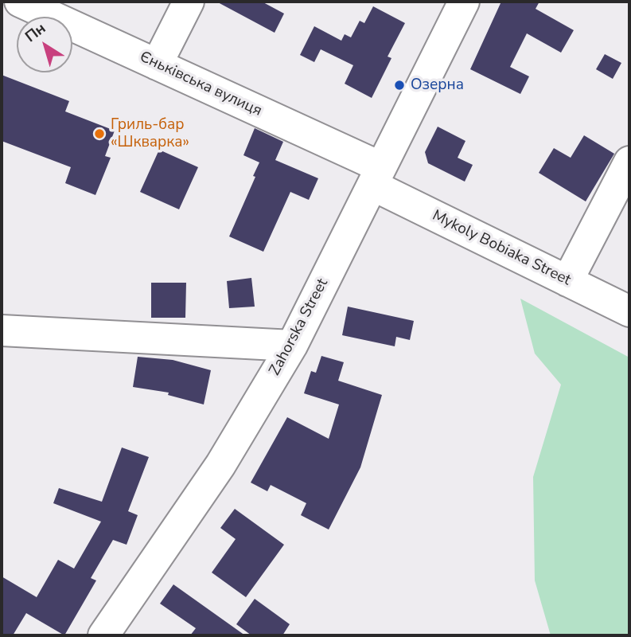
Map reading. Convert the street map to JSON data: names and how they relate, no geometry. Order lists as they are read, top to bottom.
{
  "streets": {
    "street": ["Єньківська вулиця", "Mykoly Bobiaka Street", "Zahorska Street"]
  },
  "crossings": [
    ["Єньківська вулиця", "Mykoly Bobiaka Street"],
    ["Єньківська вулиця", "Zahorska Street"],
    ["Mykoly Bobiaka Street", "Zahorska Street"]
  ],
  "places": ["Озерна", "Гриль-бар «Шкварка»"],
  "north": "top left"
}
